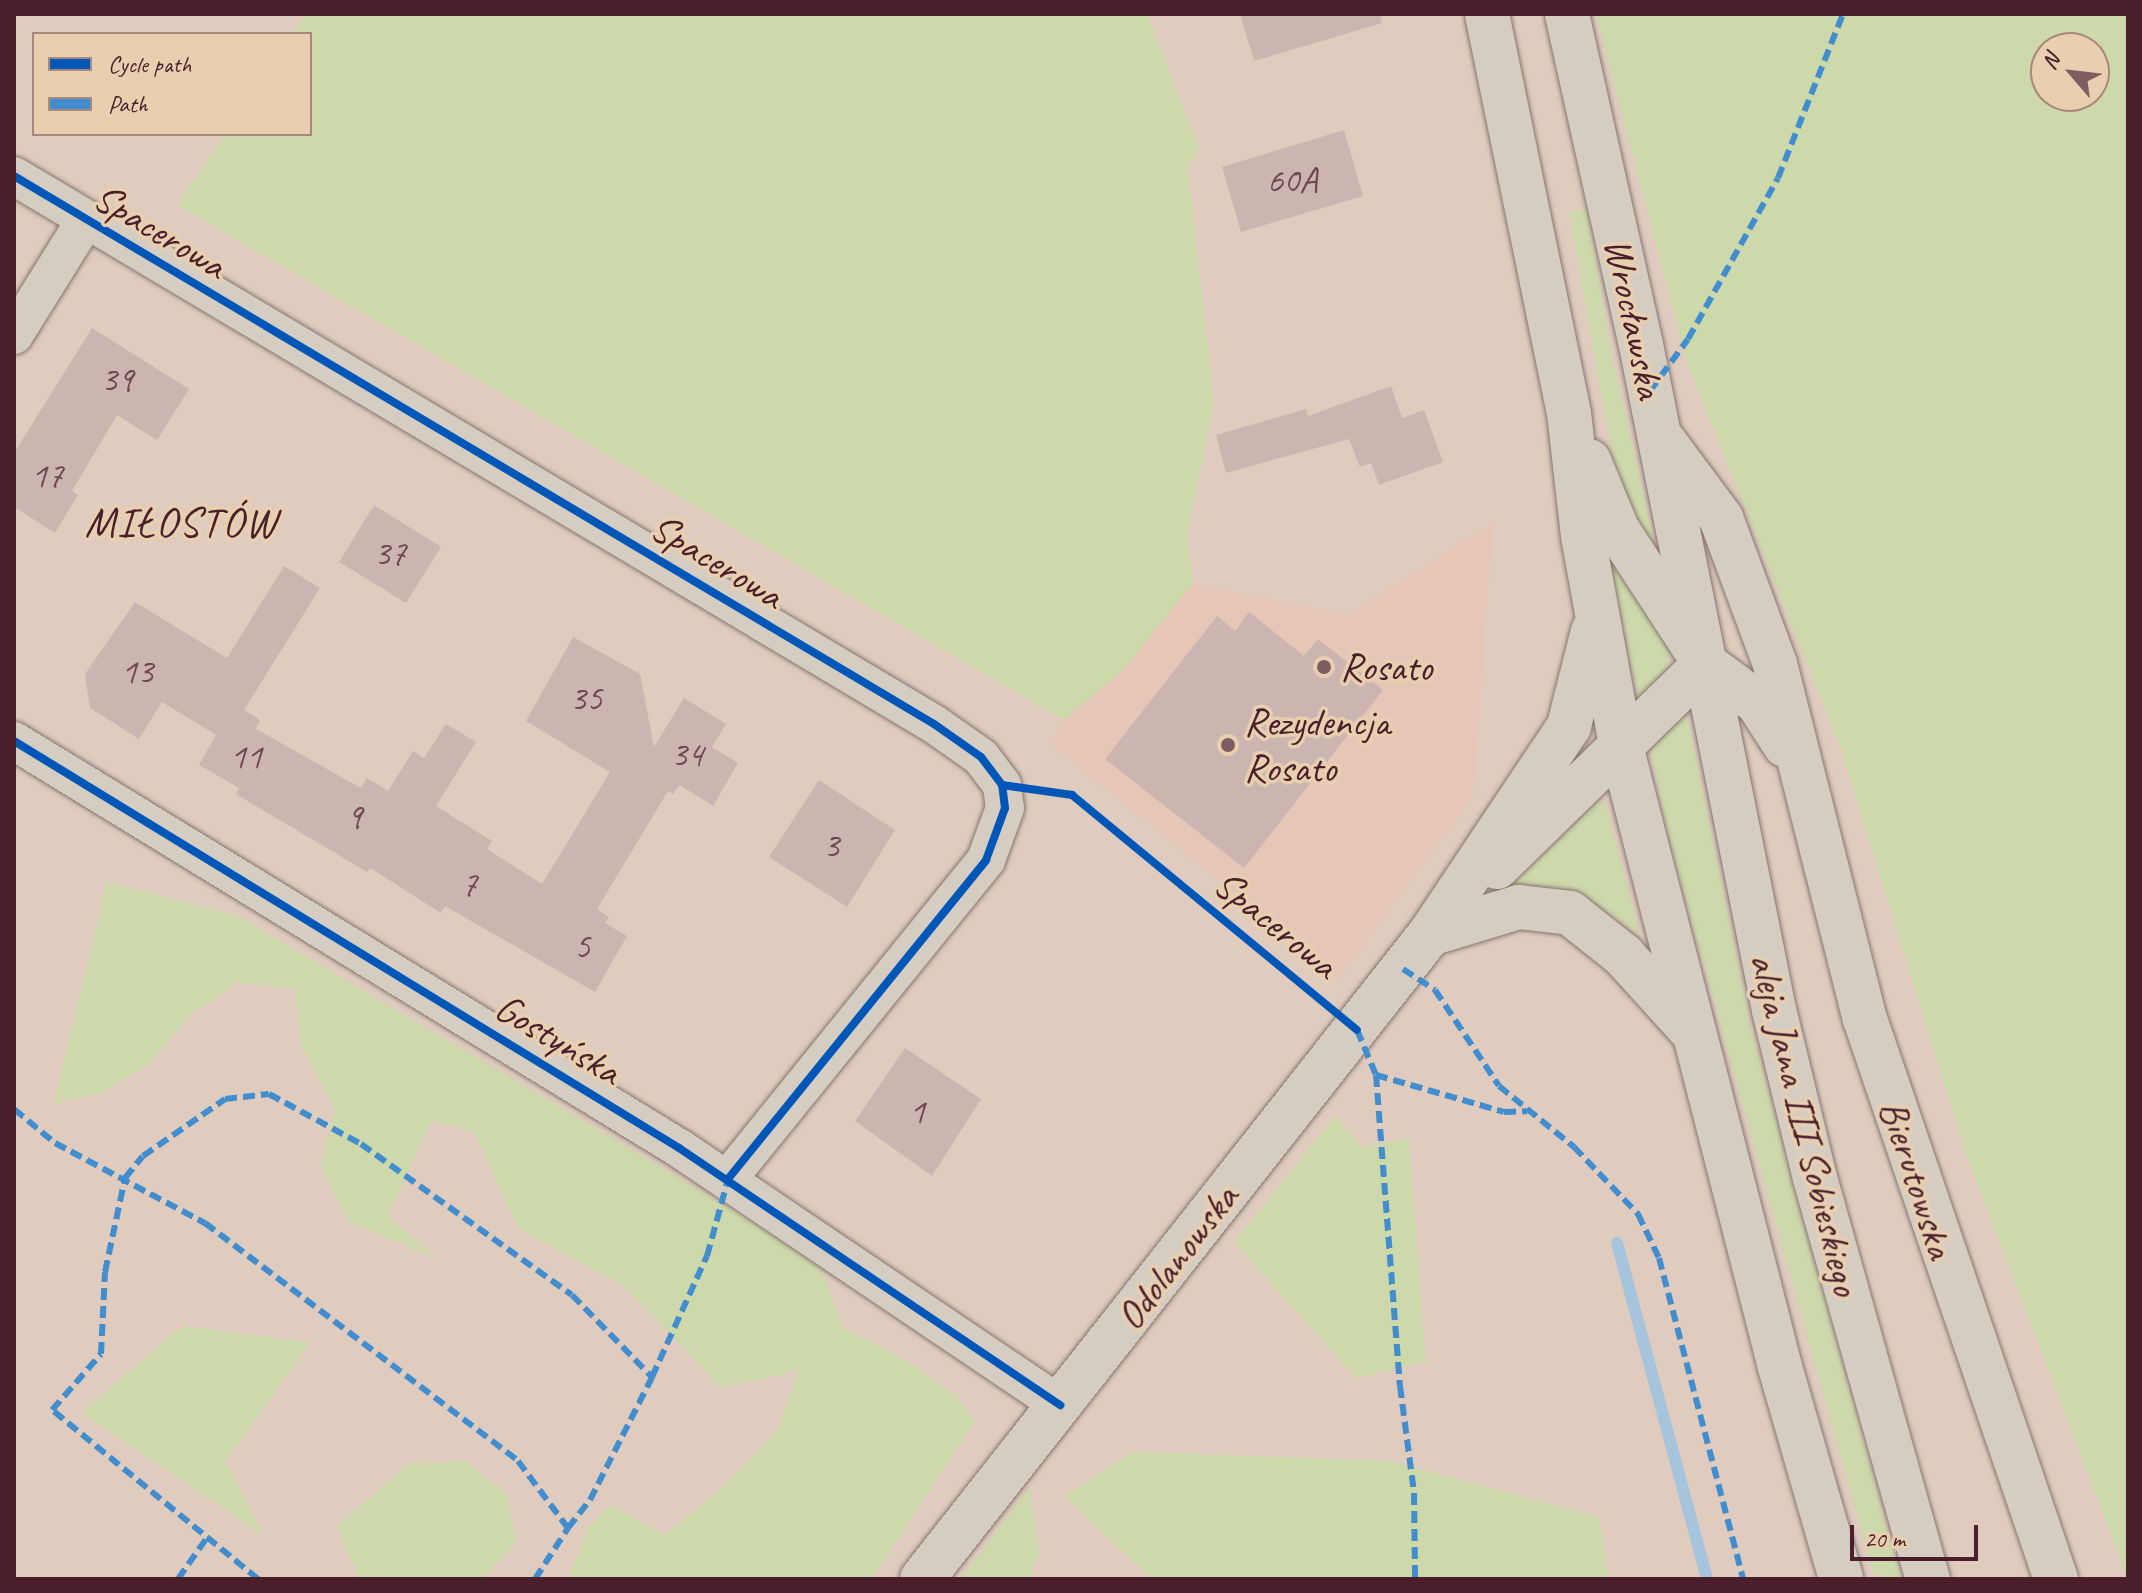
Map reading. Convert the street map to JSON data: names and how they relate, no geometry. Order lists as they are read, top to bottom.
{
  "streets": {
    "street": [
      "Spacerowa",
      "Wrocławska",
      "Gostyńska",
      "aleja Jana III Sobieskiego",
      "Bierutowska",
      "Odolanowska"
    ]
  },
  "crossings": [
    ["Spacerowa", "Gostyńska"],
    ["Wrocławska", "aleja Jana III Sobieskiego"],
    ["Wrocławska", "Bierutowska"],
    ["Wrocławska", "Odolanowska"],
    ["Gostyńska", "Odolanowska"],
    ["aleja Jana III Sobieskiego", "Bierutowska"],
    ["aleja Jana III Sobieskiego", "Odolanowska"],
    ["Bierutowska", "Odolanowska"]
  ],
  "districts": ["MIŁOSTÓW"],
  "places": ["Rosato", "Rezydencja Rosato"],
  "house_numbers": [
    "60A",
    "39",
    "17",
    "37",
    "13",
    "35",
    "34",
    "11",
    "9",
    "3",
    "7",
    "5",
    "1"
  ],
  "legend": ["Cycle path", "Path"],
  "scale_bar": "20 m",
  "north": "top left"
}
